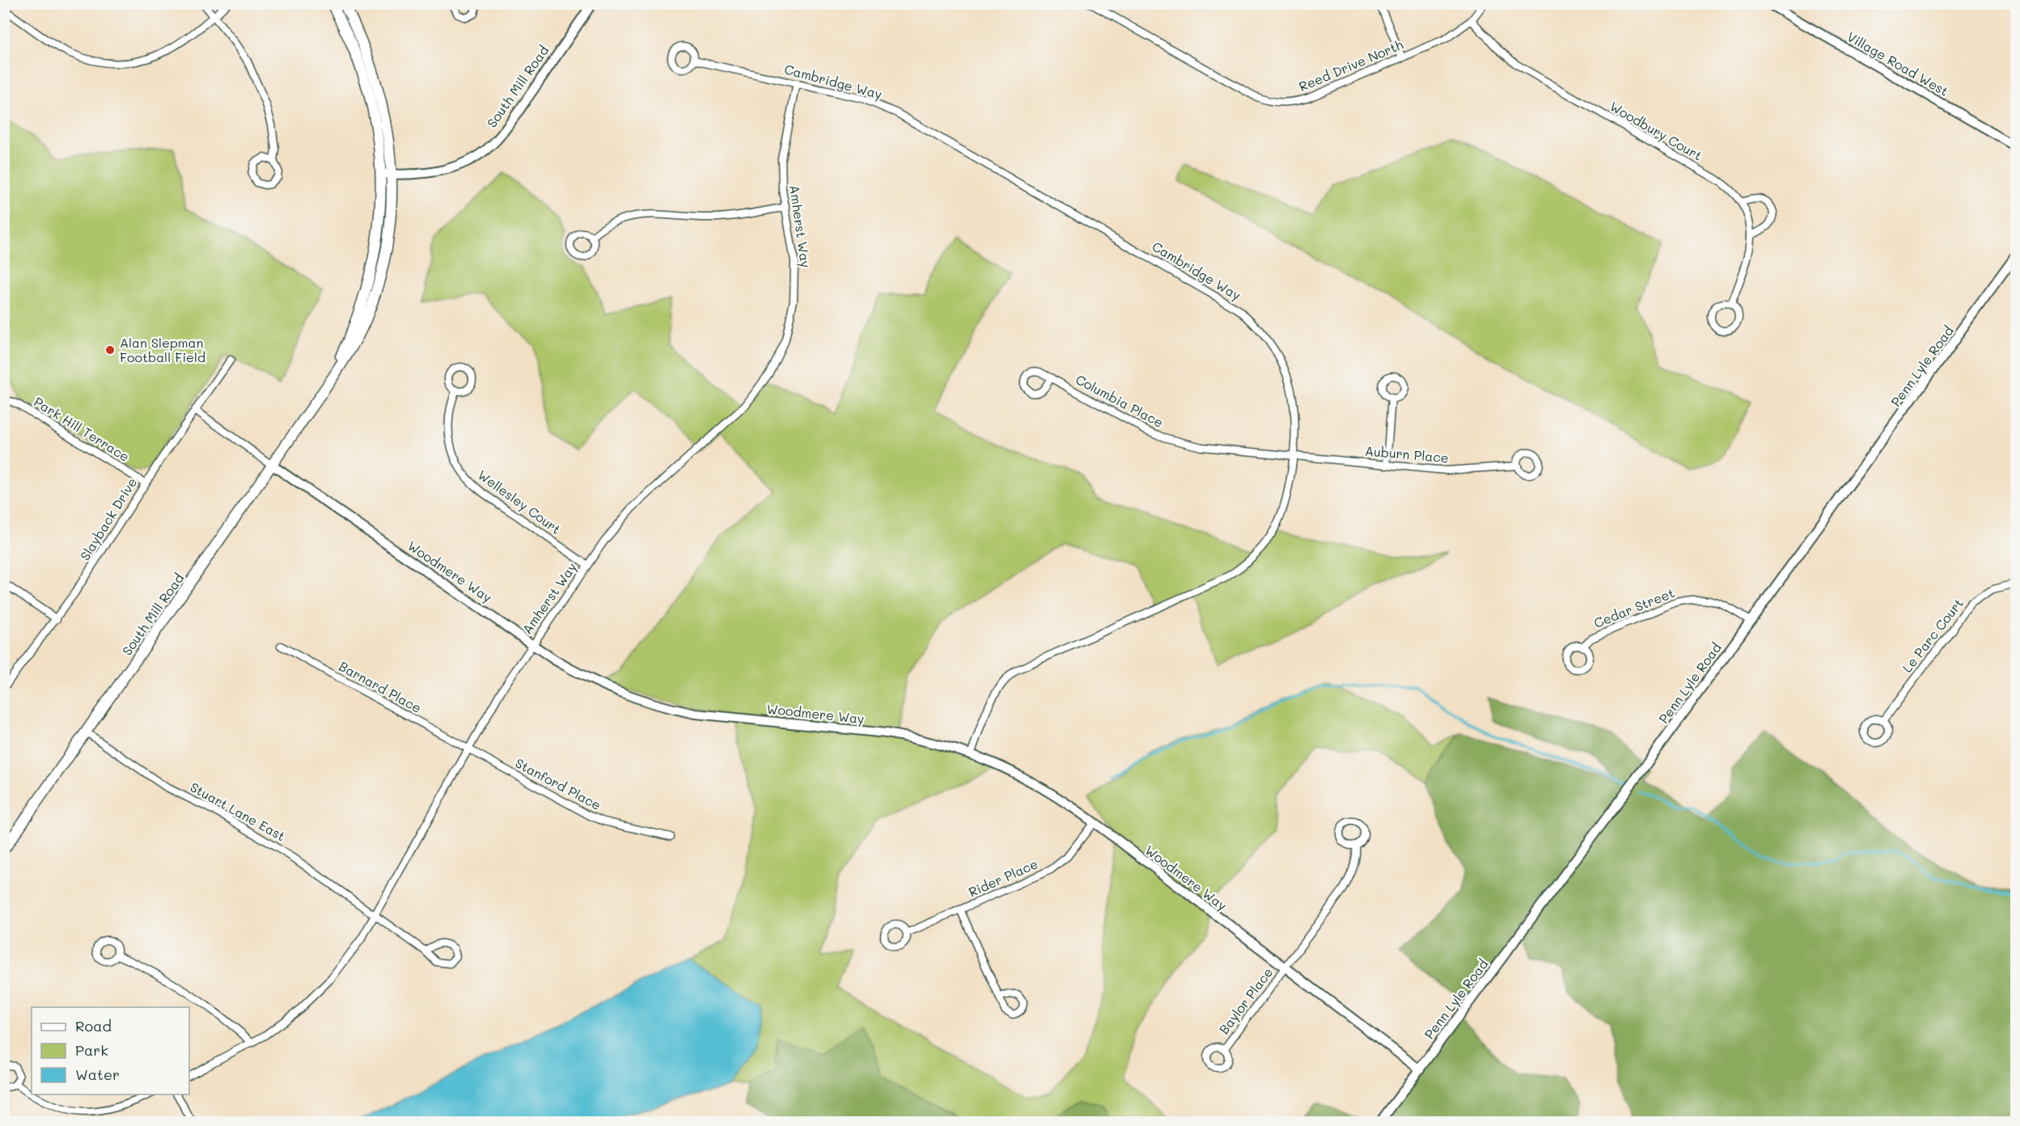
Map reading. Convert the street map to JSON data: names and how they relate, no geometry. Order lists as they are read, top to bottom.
{
  "streets": {
    "main road": ["South Mill Road"],
    "street": [
      "Village Road West",
      "Reed Drive North",
      "Cambridge Way",
      "Woodbury Court",
      "Amherst Way",
      "Penn Lyle Road",
      "Columbia Place",
      "Park Hill Terrace",
      "Auburn Place",
      "Wellesley Court",
      "Slayback Drive",
      "Woodmere Way",
      "Cedar Street",
      "Le Parc Court",
      "Barnard Place",
      "Stanford Place",
      "Stuart Lane East",
      "Rider Place",
      "Baylor Place"
    ]
  },
  "crossings": [
    ["Reed Drive North", "Woodbury Court"],
    ["Cambridge Way", "Amherst Way"],
    ["Cambridge Way", "Columbia Place"],
    ["Cambridge Way", "Auburn Place"],
    ["Cambridge Way", "Woodmere Way"],
    ["South Mill Road", "Woodmere Way"],
    ["South Mill Road", "Stuart Lane East"],
    ["Amherst Way", "Wellesley Court"],
    ["Amherst Way", "Woodmere Way"],
    ["Amherst Way", "Barnard Place"],
    ["Amherst Way", "Stanford Place"],
    ["Amherst Way", "Stuart Lane East"],
    ["Penn Lyle Road", "Woodmere Way"],
    ["Penn Lyle Road", "Cedar Street"],
    ["Columbia Place", "Auburn Place"],
    ["Park Hill Terrace", "Slayback Drive"],
    ["Slayback Drive", "Woodmere Way"],
    ["Woodmere Way", "Rider Place"],
    ["Woodmere Way", "Baylor Place"],
    ["Barnard Place", "Stanford Place"]
  ],
  "places": ["Alan Slepman Football Field"],
  "legend": ["Road", "Park", "Water"]
}
